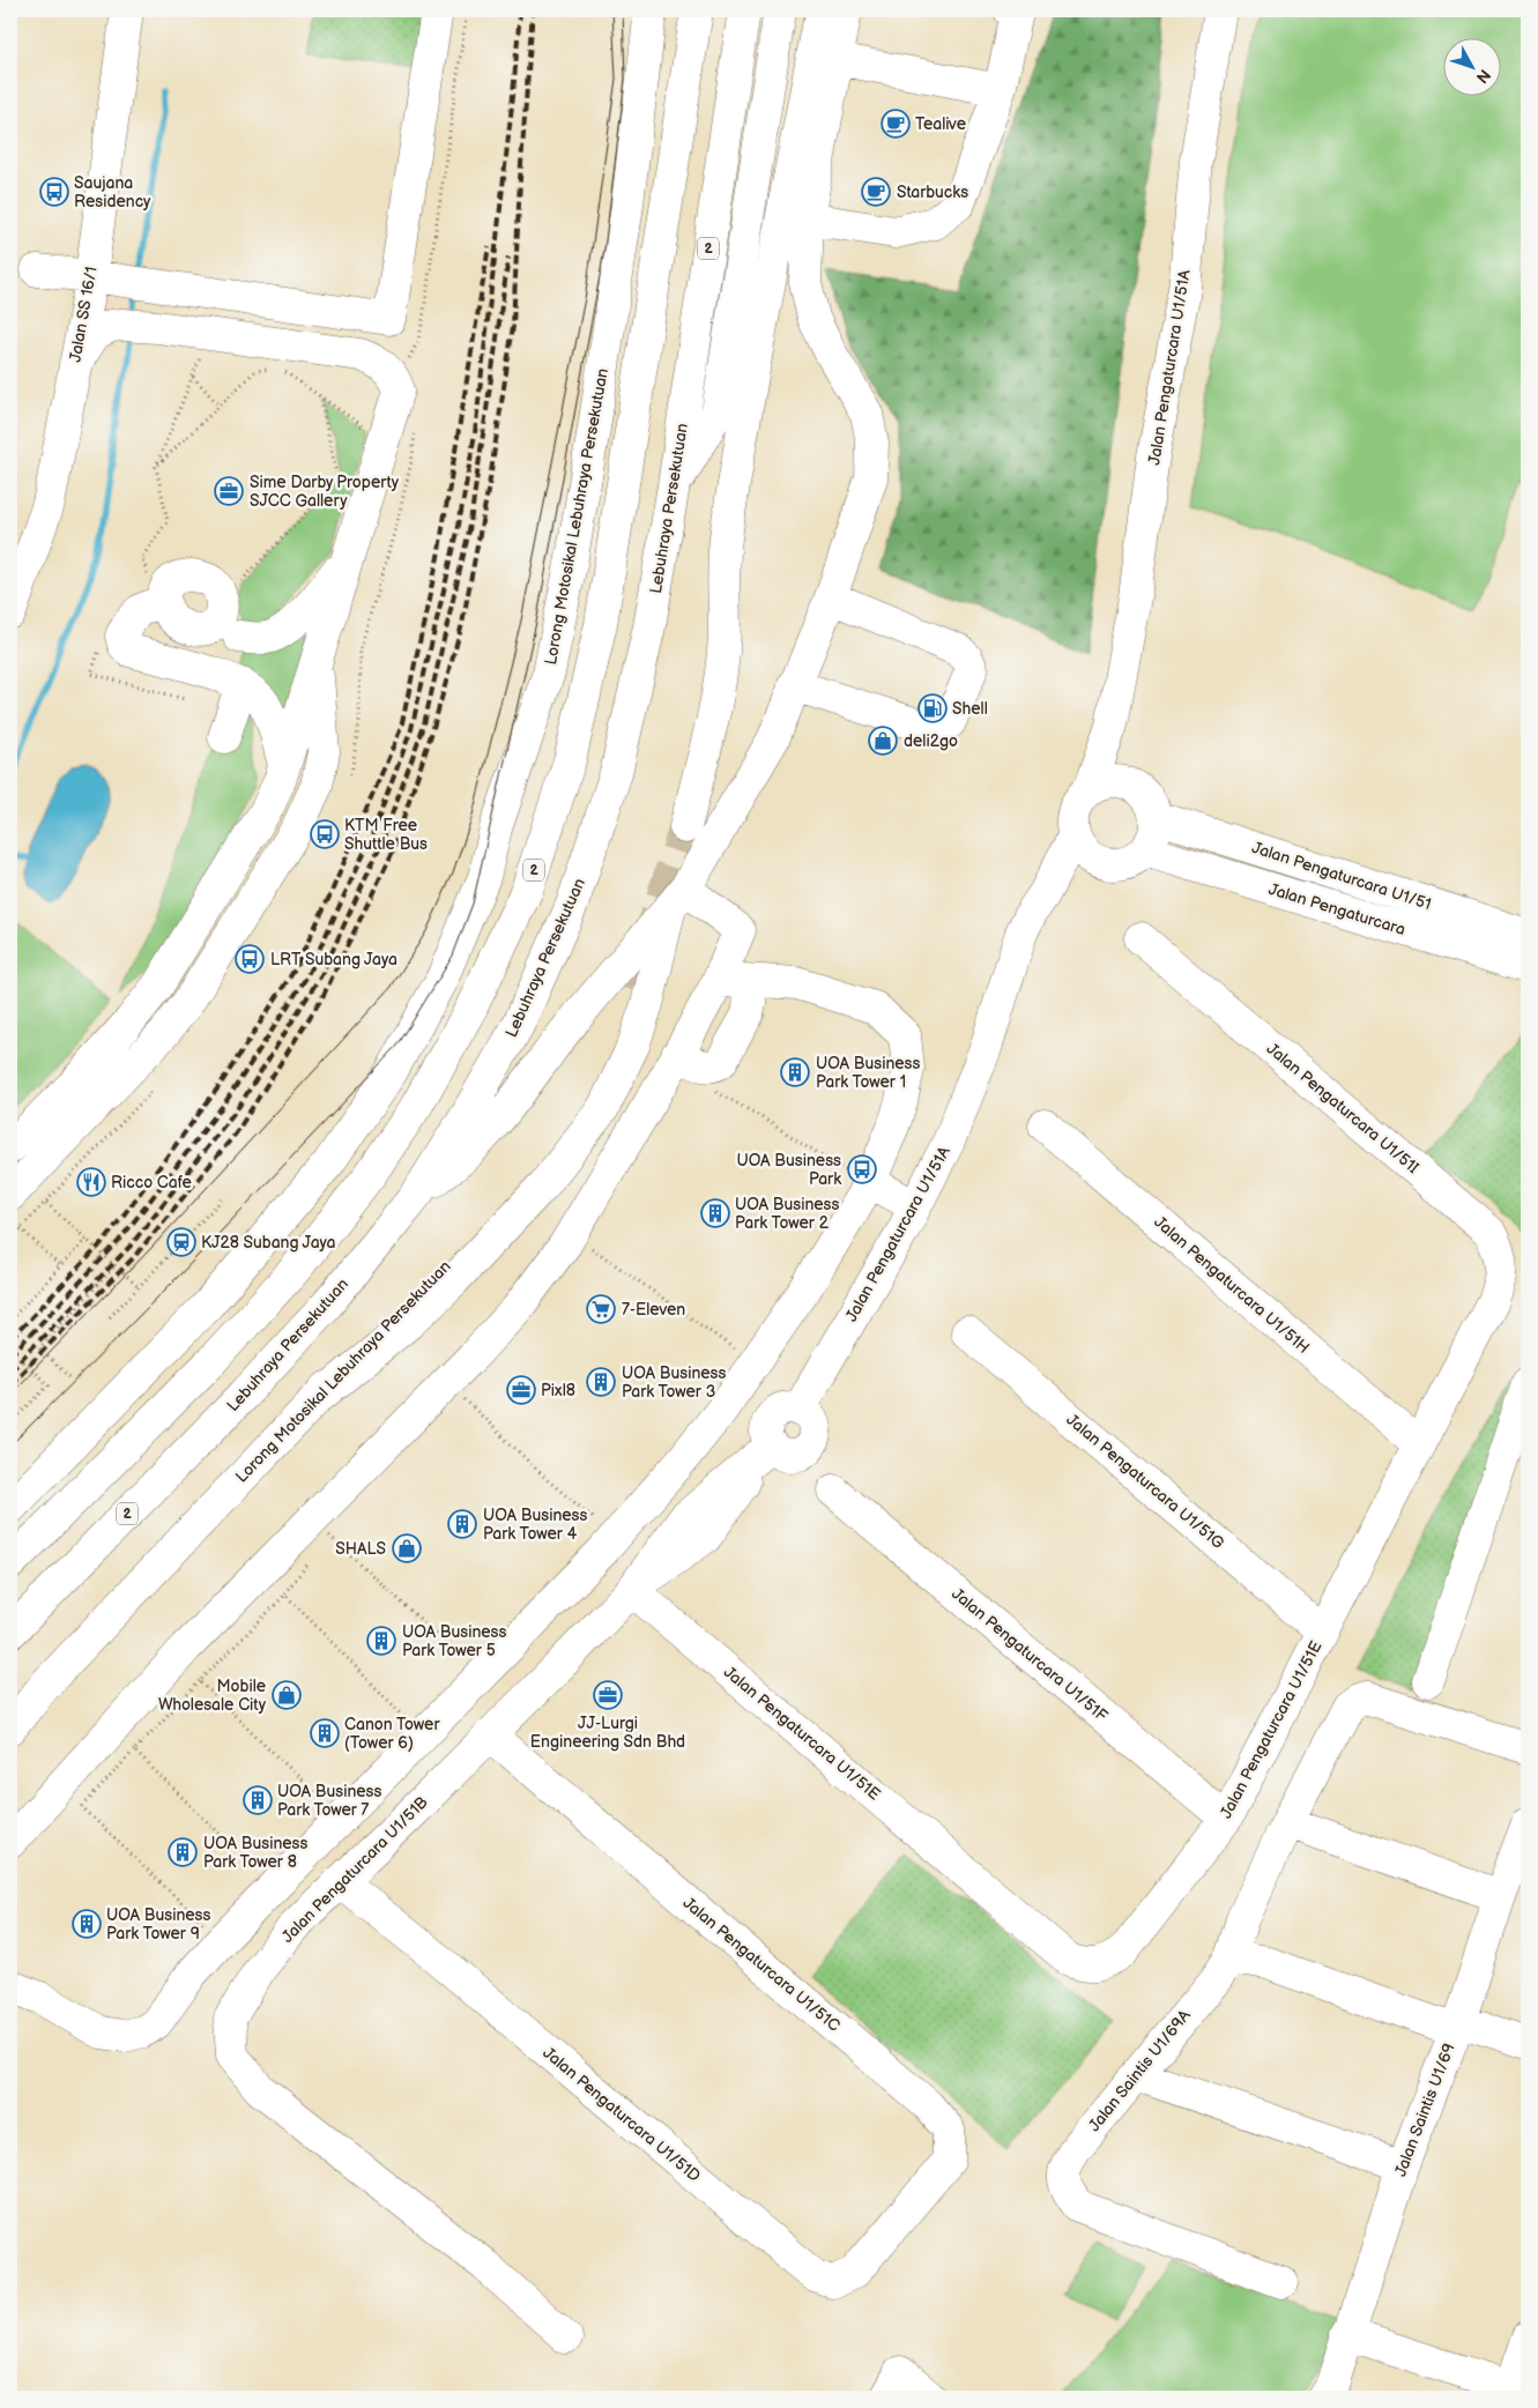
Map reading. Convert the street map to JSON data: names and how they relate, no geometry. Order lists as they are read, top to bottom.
{
  "streets": {
    "main road": [
      "2",
      "Jalan SS 16/1",
      "Jalan Pengaturcara U1/51A",
      "Lebuhraya Persekutuan",
      "Lorong Motosikal Lebuhraya Persekutuan",
      "Jalan Pengaturcara U1/51",
      "Jalan Pengaturcara",
      "Jalan Pengaturcara U1/51I",
      "Jalan Pengaturcara U1/51H",
      "Jalan Pengaturcara U1/51G",
      "Jalan Pengaturcara U1/51F",
      "Jalan Pengaturcara U1/51E",
      "Jalan Pengaturcara U1/51B",
      "Jalan Pengaturcara U1/51C",
      "Jalan Saintis U1/69A",
      "Jalan Saintis U1/69",
      "Jalan Pengaturcara U1/51D"
    ]
  },
  "crossings": [
    ["Jalan Pengaturcara U1/51A", "Jalan Pengaturcara U1/51"],
    ["Jalan Pengaturcara U1/51A", "Jalan Pengaturcara"],
    ["Jalan Pengaturcara U1/51A", "Jalan Pengaturcara U1/51B"],
    ["Jalan Pengaturcara U1/51", "Jalan Pengaturcara"],
    ["Jalan Pengaturcara U1/51I", "Jalan Pengaturcara U1/51E"],
    ["Jalan Pengaturcara U1/51H", "Jalan Pengaturcara U1/51E"],
    ["Jalan Pengaturcara U1/51G", "Jalan Pengaturcara U1/51E"],
    ["Jalan Pengaturcara U1/51F", "Jalan Pengaturcara U1/51E"],
    ["Jalan Pengaturcara U1/51E", "Jalan Pengaturcara U1/51B"],
    ["Jalan Pengaturcara U1/51B", "Jalan Pengaturcara U1/51C"],
    ["Jalan Pengaturcara U1/51B", "Jalan Pengaturcara U1/51D"],
    ["Jalan Pengaturcara U1/51C", "Jalan Pengaturcara U1/51D"]
  ],
  "places": {
    "cafe": ["Tealive", "Starbucks"],
    "bus stop": [
      "Saujana Residency",
      "KTM Free Shuttle Bus",
      "LRT Subang Jaya",
      "UOA Business Park"
    ],
    "office": ["Sime Darby Property SJCC Gallery", "Pixl8", "JJ-Lurgi Engineering Sdn Bhd"],
    "fuel station": ["Shell"],
    "shop": ["deli2go", "SHALS", "Mobile Wholesale City"],
    "building": [
      "UOA Business Park Tower 1",
      "UOA Business Park Tower 2",
      "UOA Business Park Tower 3",
      "UOA Business Park Tower 4",
      "UOA Business Park Tower 5",
      "Canon Tower (Tower 6)",
      "UOA Business Park Tower 7",
      "UOA Business Park Tower 8",
      "UOA Business Park Tower 9"
    ],
    "restaurant": ["Ricco Cafe"],
    "station": ["KJ28 Subang Jaya"],
    "supermarket": ["7-Eleven"]
  },
  "north": "bottom right"
}
